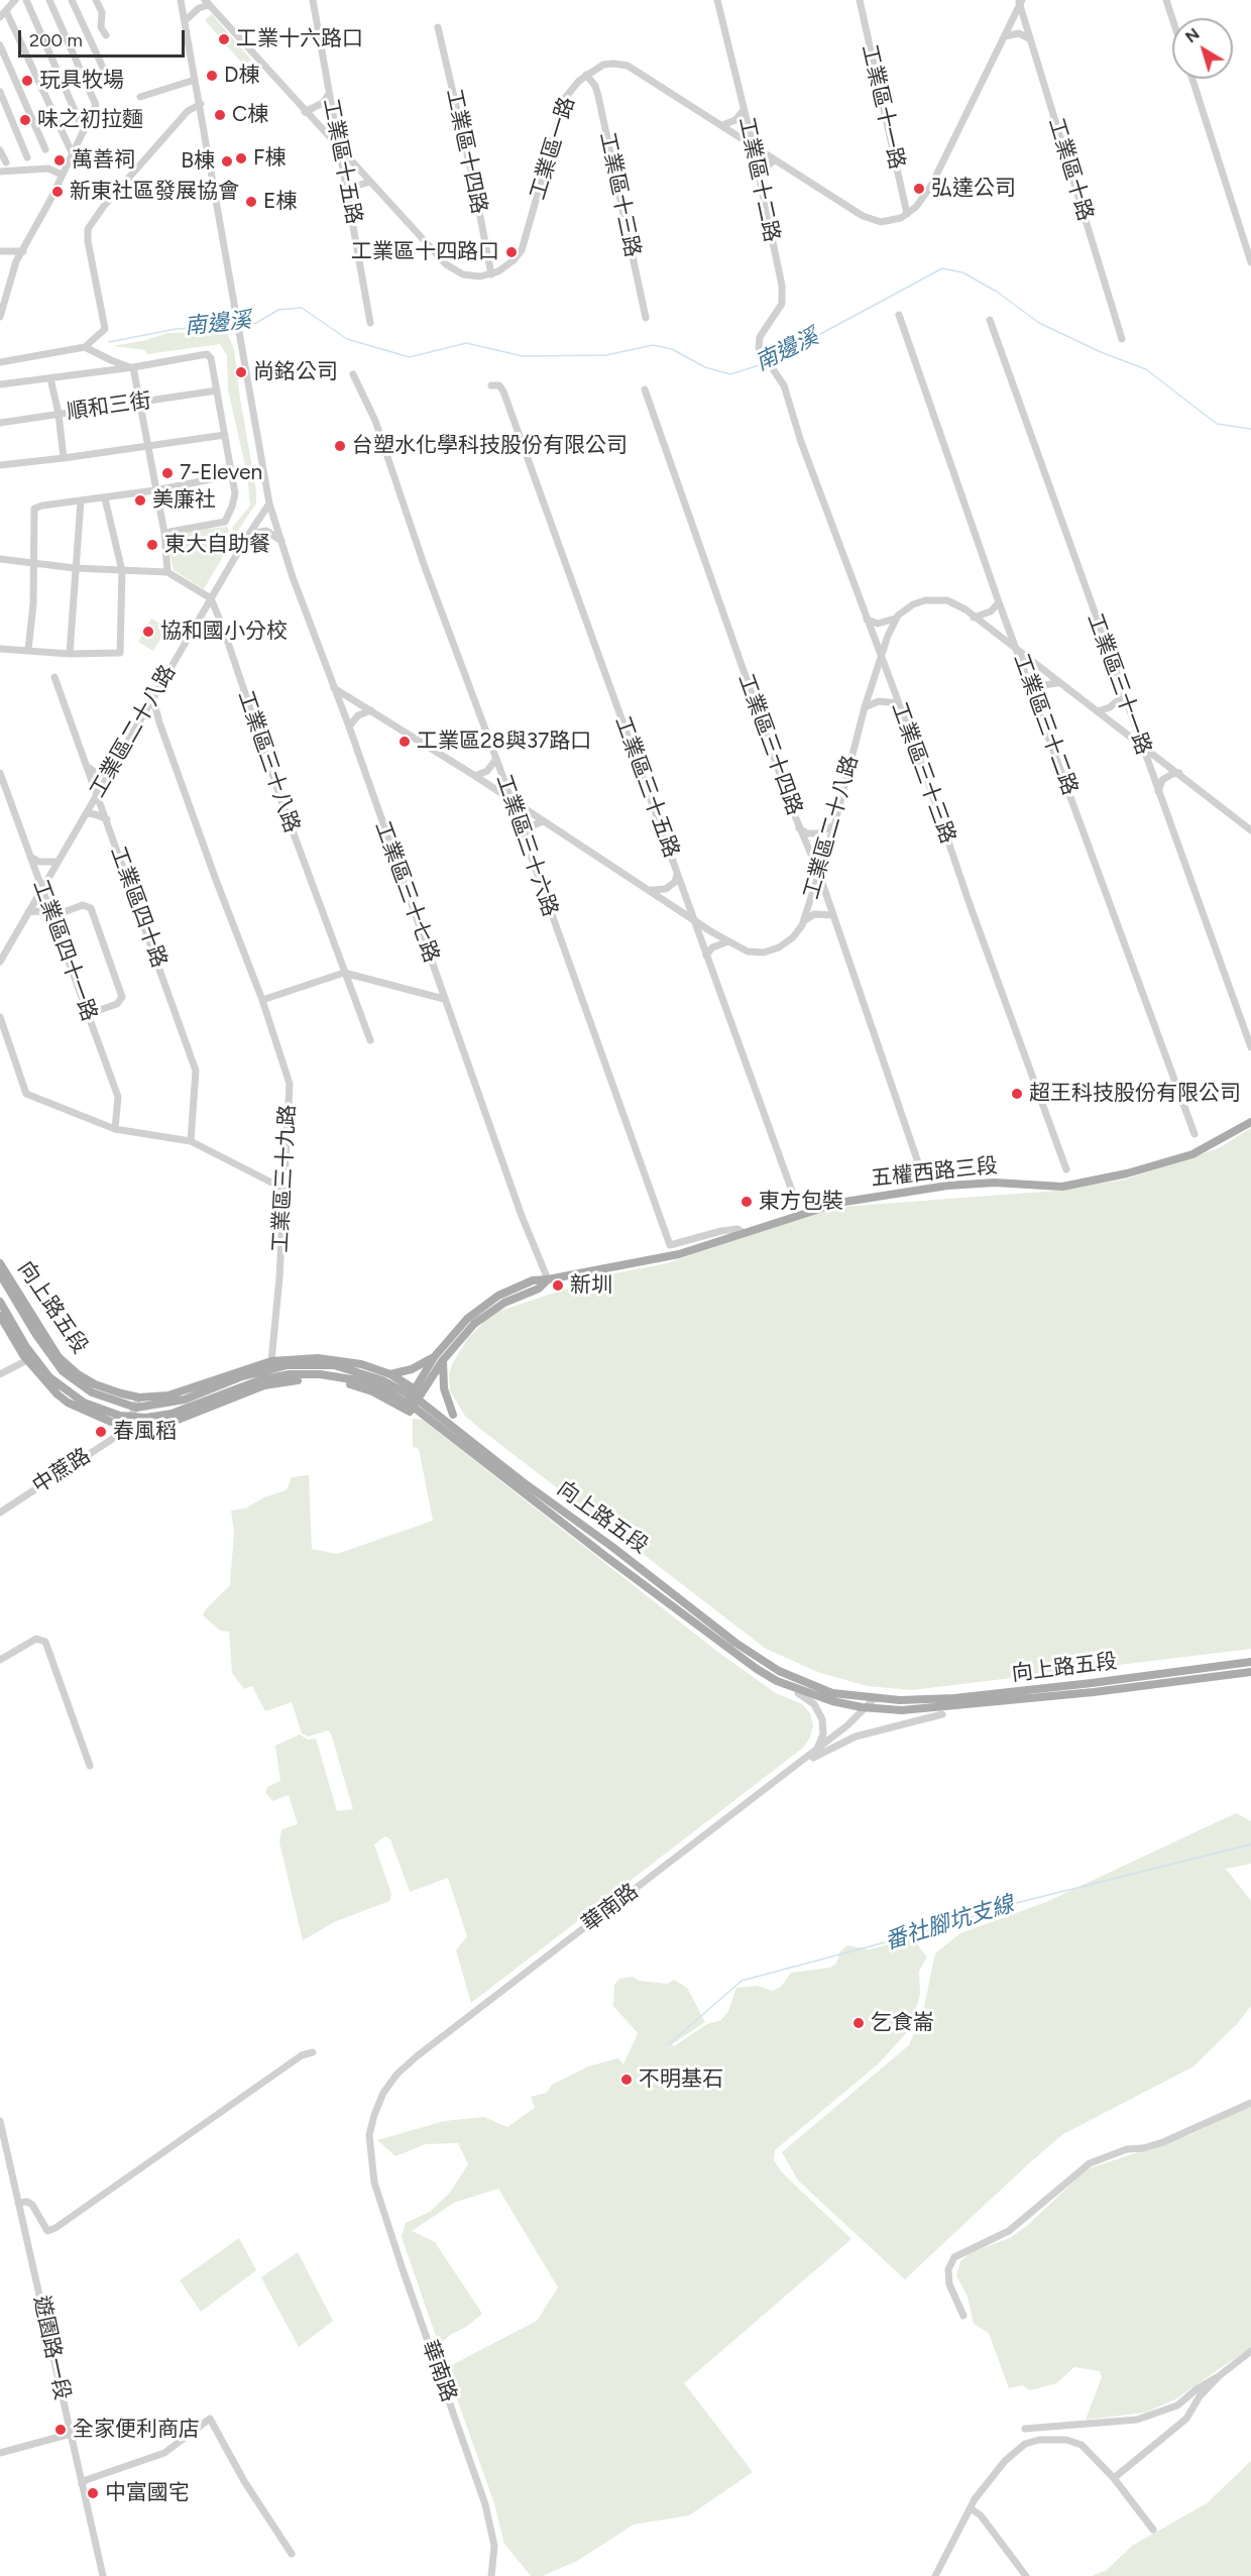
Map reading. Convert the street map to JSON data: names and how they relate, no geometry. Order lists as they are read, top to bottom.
{
  "streets": {
    "main road": ["五權西路三段", "向上路五段"],
    "street": [
      "工業區十一路",
      "工業區一路",
      "工業區十四路",
      "工業區十五路",
      "工業區十路",
      "工業區十二路",
      "工業區十三路",
      "順和三街",
      "工業區三十一路",
      "工業區三十二路",
      "工業區二十八路",
      "工業區三十四路",
      "工業區三十八路",
      "工業區三十三路",
      "工業區三十五路",
      "工業區三十六路",
      "工業區三十七路",
      "工業區四十路",
      "工業區四十一路",
      "工業區三十九路",
      "中蔗路",
      "華南路",
      "遊園路一段"
    ]
  },
  "crossings": [
    ["工業區十一路", "工業區一路"],
    ["工業區一路", "工業區十四路"],
    ["工業區一路", "工業區十二路"],
    ["工業區一路", "工業區十三路"],
    ["工業區十二路", "工業區三十三路"],
    ["工業區二十八路", "工業區三十四路"],
    ["工業區二十八路", "工業區三十八路"],
    ["工業區二十八路", "工業區三十三路"],
    ["工業區二十八路", "工業區三十五路"],
    ["工業區二十八路", "工業區三十六路"],
    ["工業區二十八路", "工業區三十七路"],
    ["工業區二十八路", "工業區四十路"],
    ["工業區二十八路", "工業區四十一路"],
    ["工業區二十八路", "工業區三十九路"],
    ["工業區三十六路", "五權西路三段"],
    ["工業區三十七路", "五權西路三段"],
    ["五權西路三段", "向上路五段"],
    ["工業區三十九路", "向上路五段"],
    ["向上路五段", "中蔗路"],
    ["向上路五段", "華南路"]
  ],
  "water": ["南邊溪", "番社腳坑支線"],
  "places": [
    "工業十六路口",
    "D棟",
    "玩具牧場",
    "C棟",
    "味之初拉麵",
    "F棟",
    "萬善祠",
    "B棟",
    "弘達公司",
    "新東社區發展協會",
    "E棟",
    "工業區十四路口",
    "尚銘公司",
    "台塑水化學科技股份有限公司",
    "7-Eleven",
    "美廉社",
    "東大自助餐",
    "協和國小分校",
    "工業區28與37路口",
    "超王科技股份有限公司",
    "東方包裝",
    "新圳",
    "春風稻",
    "乞食崙",
    "不明基石",
    "全家便利商店",
    "中富國宅"
  ],
  "scale_bar": "200 m",
  "north": "top left"
}
